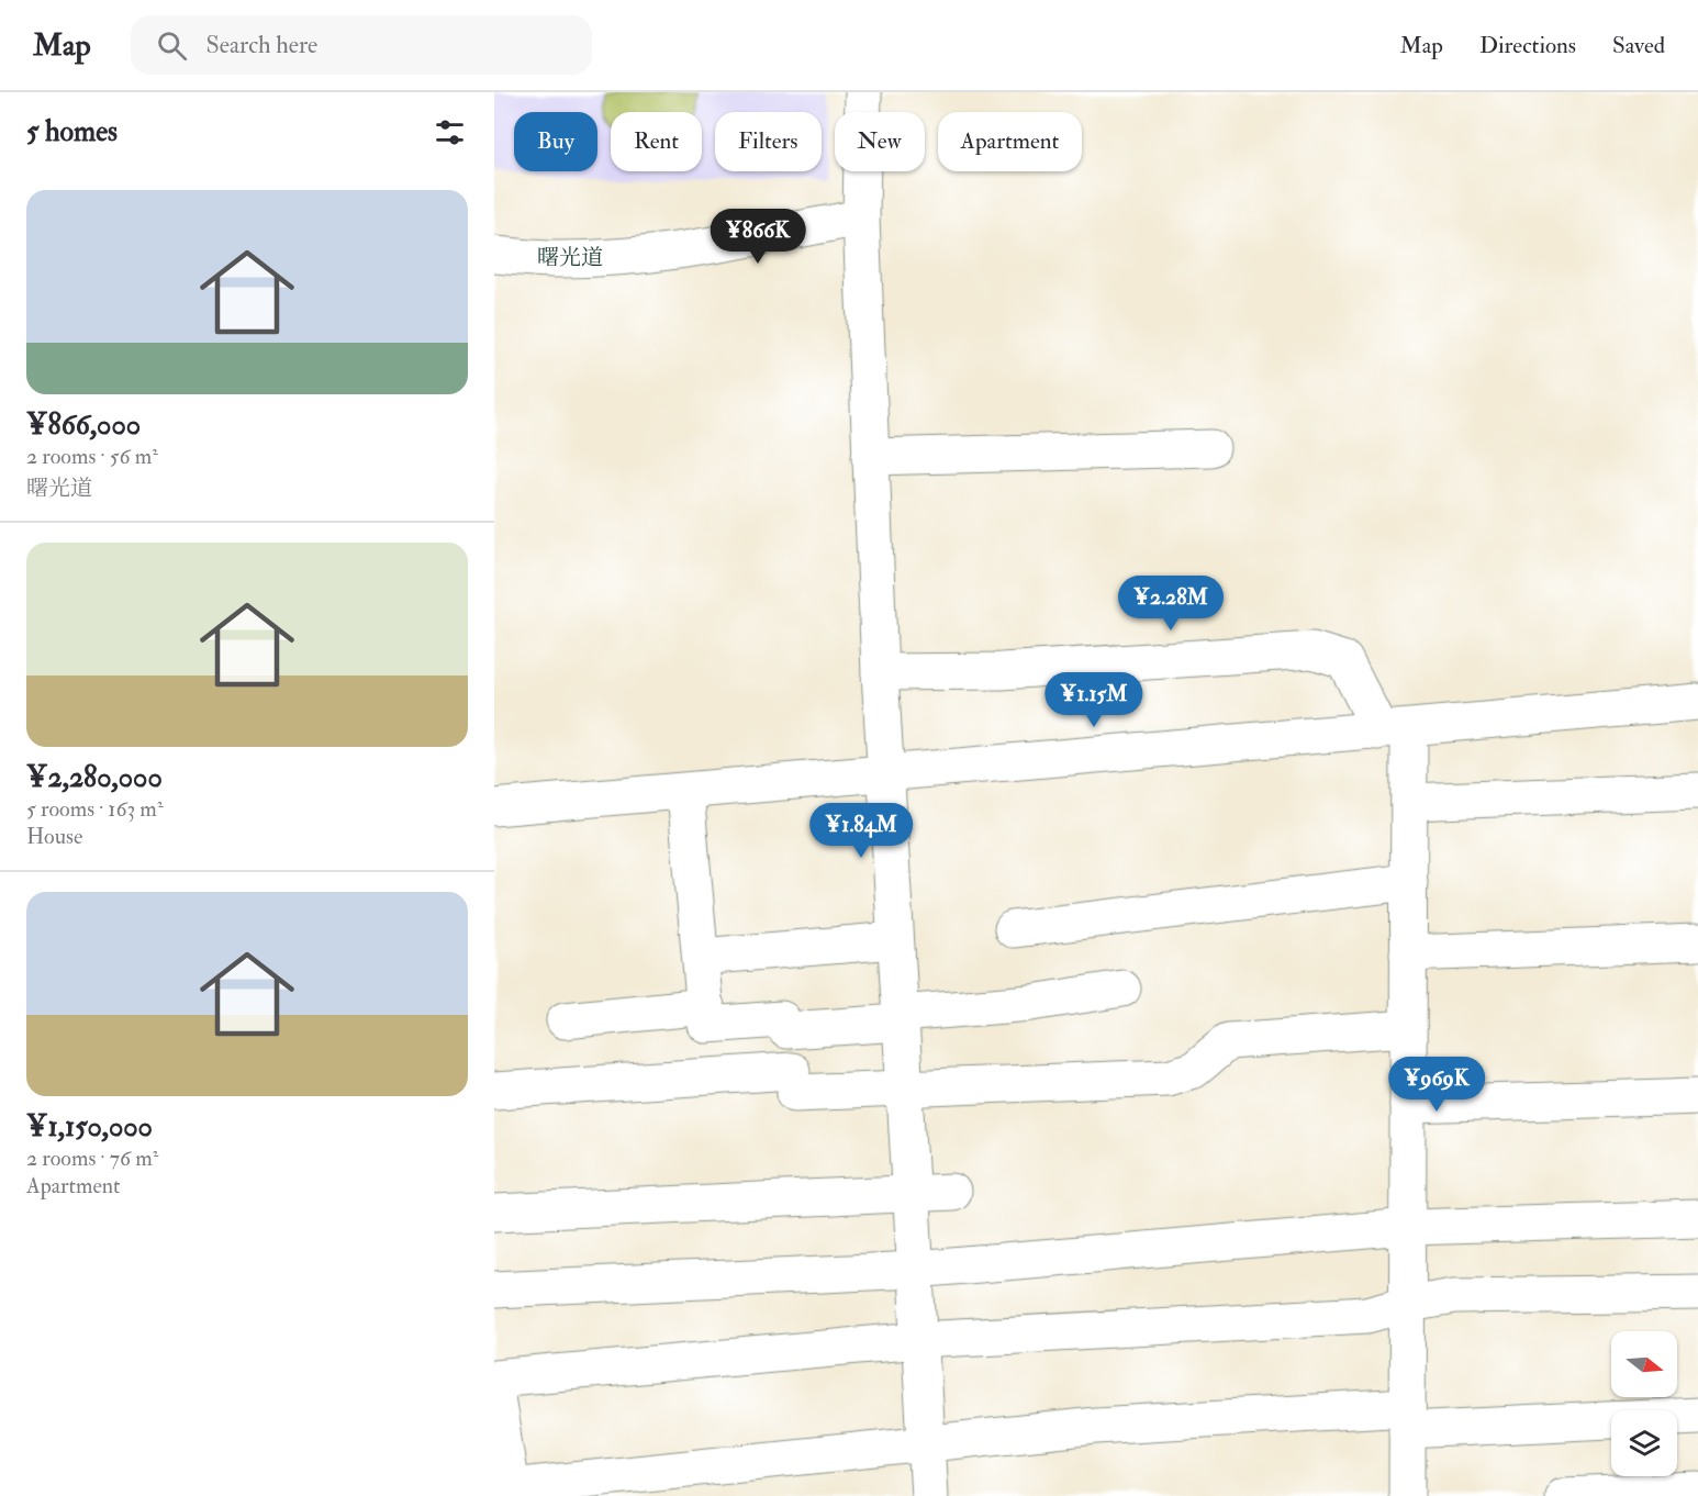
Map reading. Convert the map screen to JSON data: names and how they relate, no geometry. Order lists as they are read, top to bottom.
{
  "streets": {
    "street": ["曙光道"]
  },
  "north": "right",
  "page": {
    "header": "Map",
    "search": "Search here",
    "nav": ["Map", "Directions", "Saved"],
    "heading": "5 homes",
    "chip": [
      "Buy",
      "Rent",
      "Filters",
      "New",
      "Apartment"
    ],
    "list": [
      {
        "name": "¥866,000",
        "note": "2 rooms · 56 m² · 曙光道"
      },
      {
        "name": "¥2,280,000",
        "note": "5 rooms · 163 m² · House"
      },
      {
        "name": "¥1,150,000",
        "note": "2 rooms · 76 m² · Apartment"
      }
    ],
    "price": [
      "¥866K",
      "¥2.28M",
      "¥1.15M",
      "¥1.84M",
      "¥969K"
    ]
  }
}
